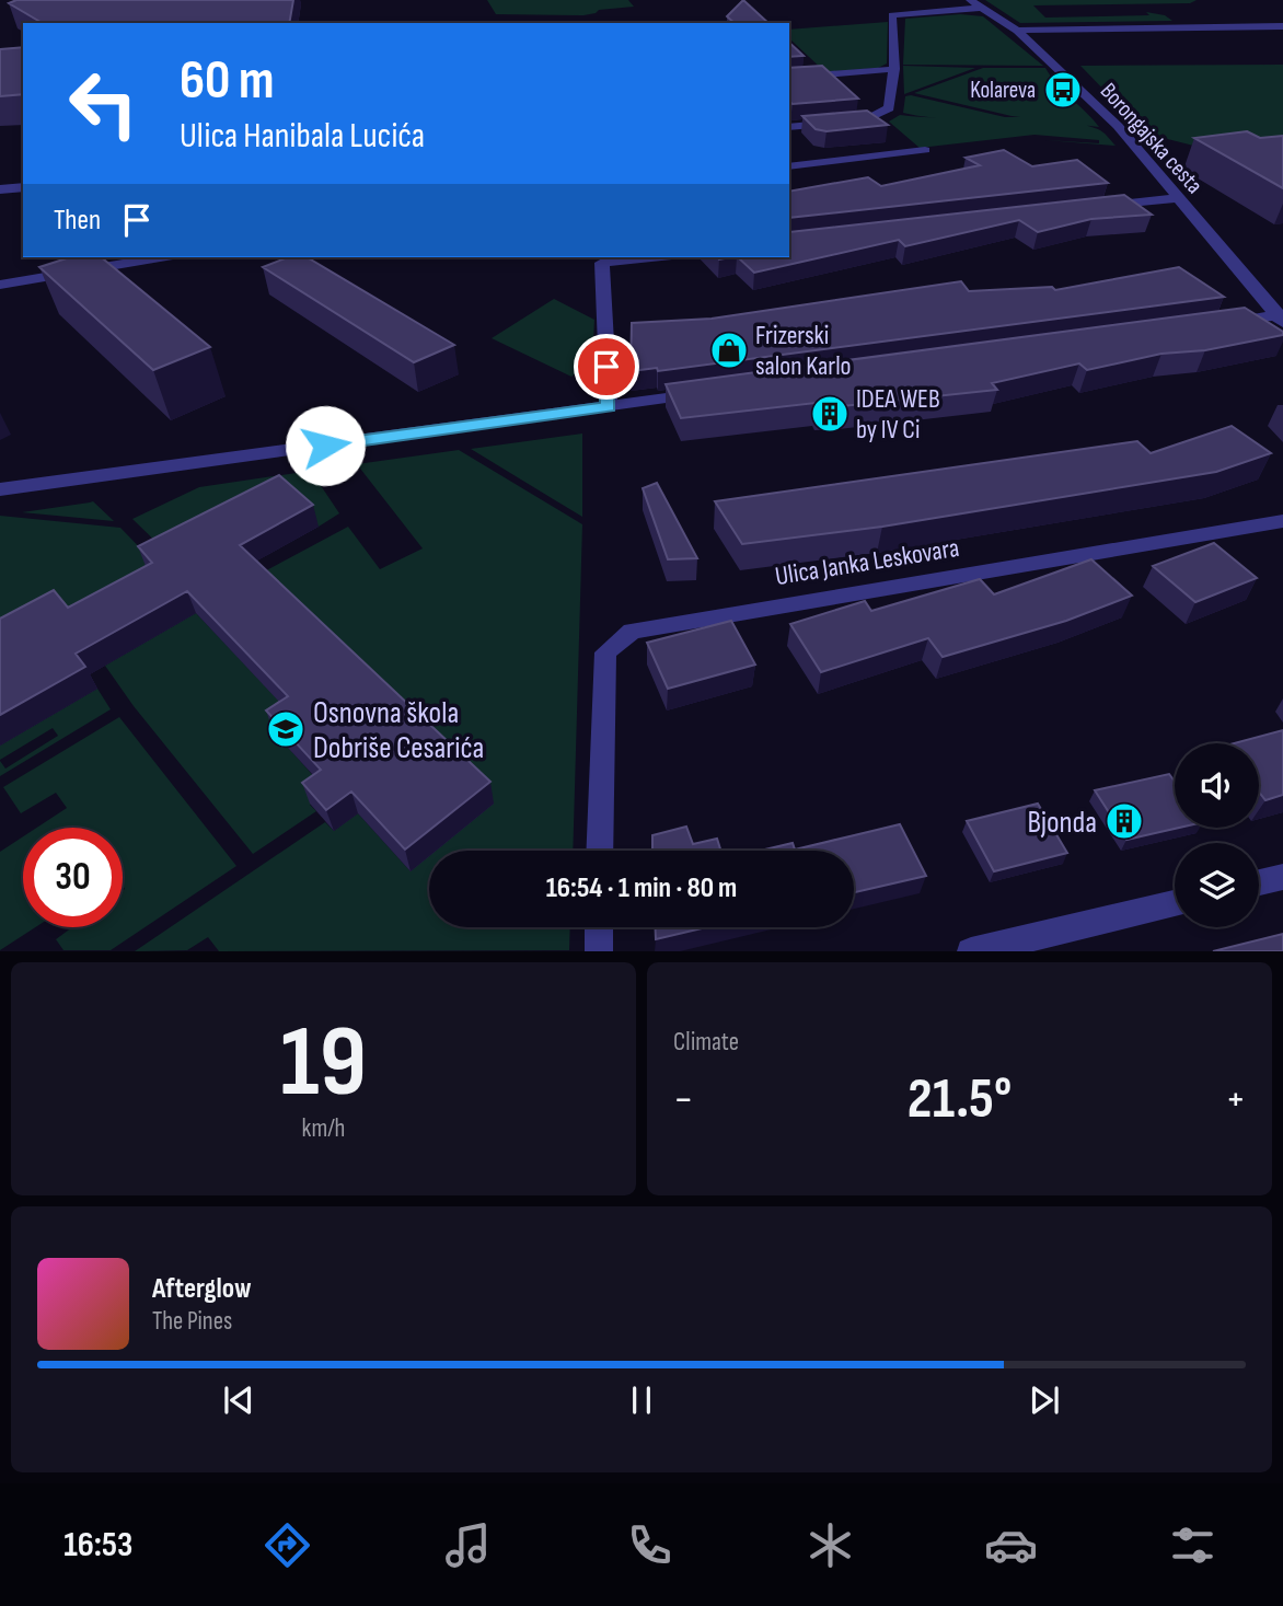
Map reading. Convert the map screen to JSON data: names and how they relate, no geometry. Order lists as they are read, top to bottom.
{
  "streets": {
    "street": ["Borongajska cesta", "Ulica Janka Leskovara"]
  },
  "places": {
    "bus stop": ["Kolareva"],
    "shop": ["Frizerski salon Karlo"],
    "building": ["IDEA WEB by IV Ci", "Bjonda"],
    "school or university": ["Osnovna škola Dobriše Cesarića"]
  },
  "page": {
    "turn": ["60 m", "Ulica Hanibala Lucića"],
    "then": "Then",
    "limit": "30",
    "trip": "16:54 · 1 min · 80 m",
    "tile": [
      ["19", "km/h"],
      "Climate"
    ],
    "heat": ["−", "21.5°", "+"],
    "song": ["Afterglow", "The Pines"],
    "tabs": "16:53"
  }
}
